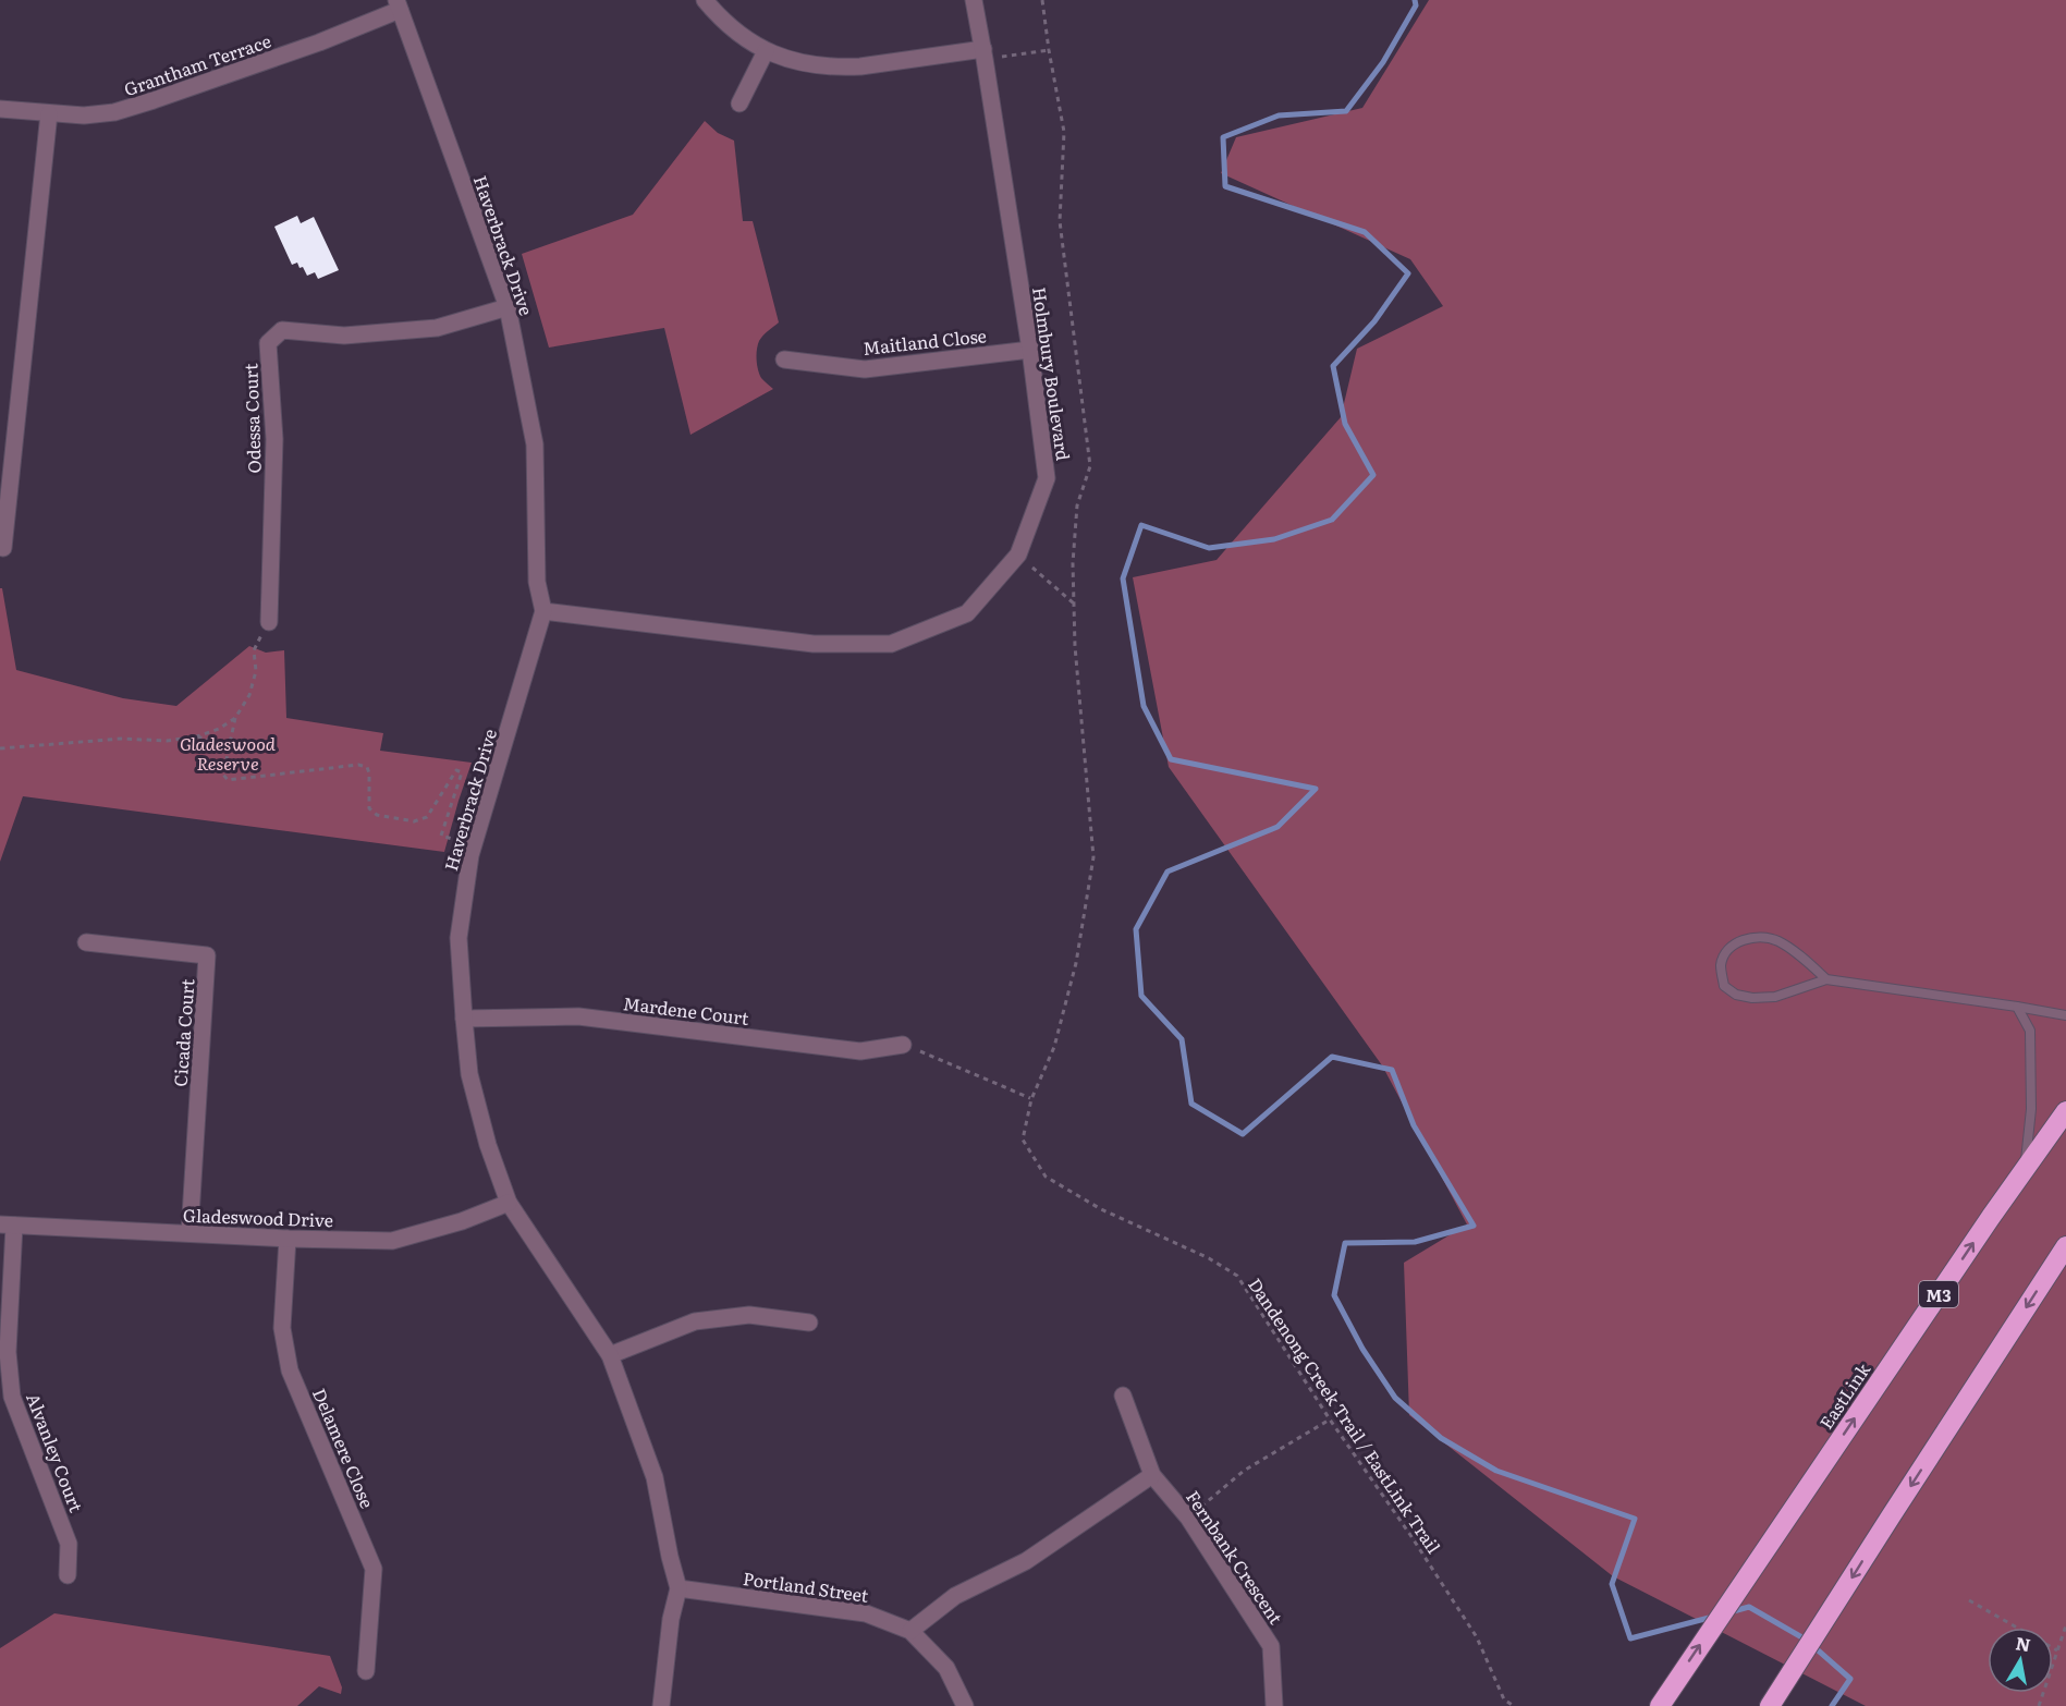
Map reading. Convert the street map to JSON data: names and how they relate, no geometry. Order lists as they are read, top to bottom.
{
  "streets": {
    "highway": ["M3", "EastLink"],
    "street": [
      "Grantham Terrace",
      "Haverbrack Drive",
      "Maitland Close",
      "Holmbury Boulevard",
      "Odessa Court",
      "Mardene Court",
      "Cicada Court",
      "Gladeswood Drive",
      "Delamere Close",
      "Alvanley Court",
      "Fernbank Crescent",
      "Portland Street"
    ],
    "path": ["Dandenong Creek Trail / EastLink Trail"]
  },
  "crossings": [
    ["Grantham Terrace", "Haverbrack Drive"],
    ["Haverbrack Drive", "Holmbury Boulevard"],
    ["Haverbrack Drive", "Odessa Court"],
    ["Haverbrack Drive", "Mardene Court"],
    ["Haverbrack Drive", "Gladeswood Drive"],
    ["Haverbrack Drive", "Portland Street"],
    ["Maitland Close", "Holmbury Boulevard"],
    ["Cicada Court", "Gladeswood Drive"],
    ["Gladeswood Drive", "Delamere Close"],
    ["Gladeswood Drive", "Alvanley Court"]
  ],
  "parks": ["Gladeswood Reserve"],
  "north": "top"
}
